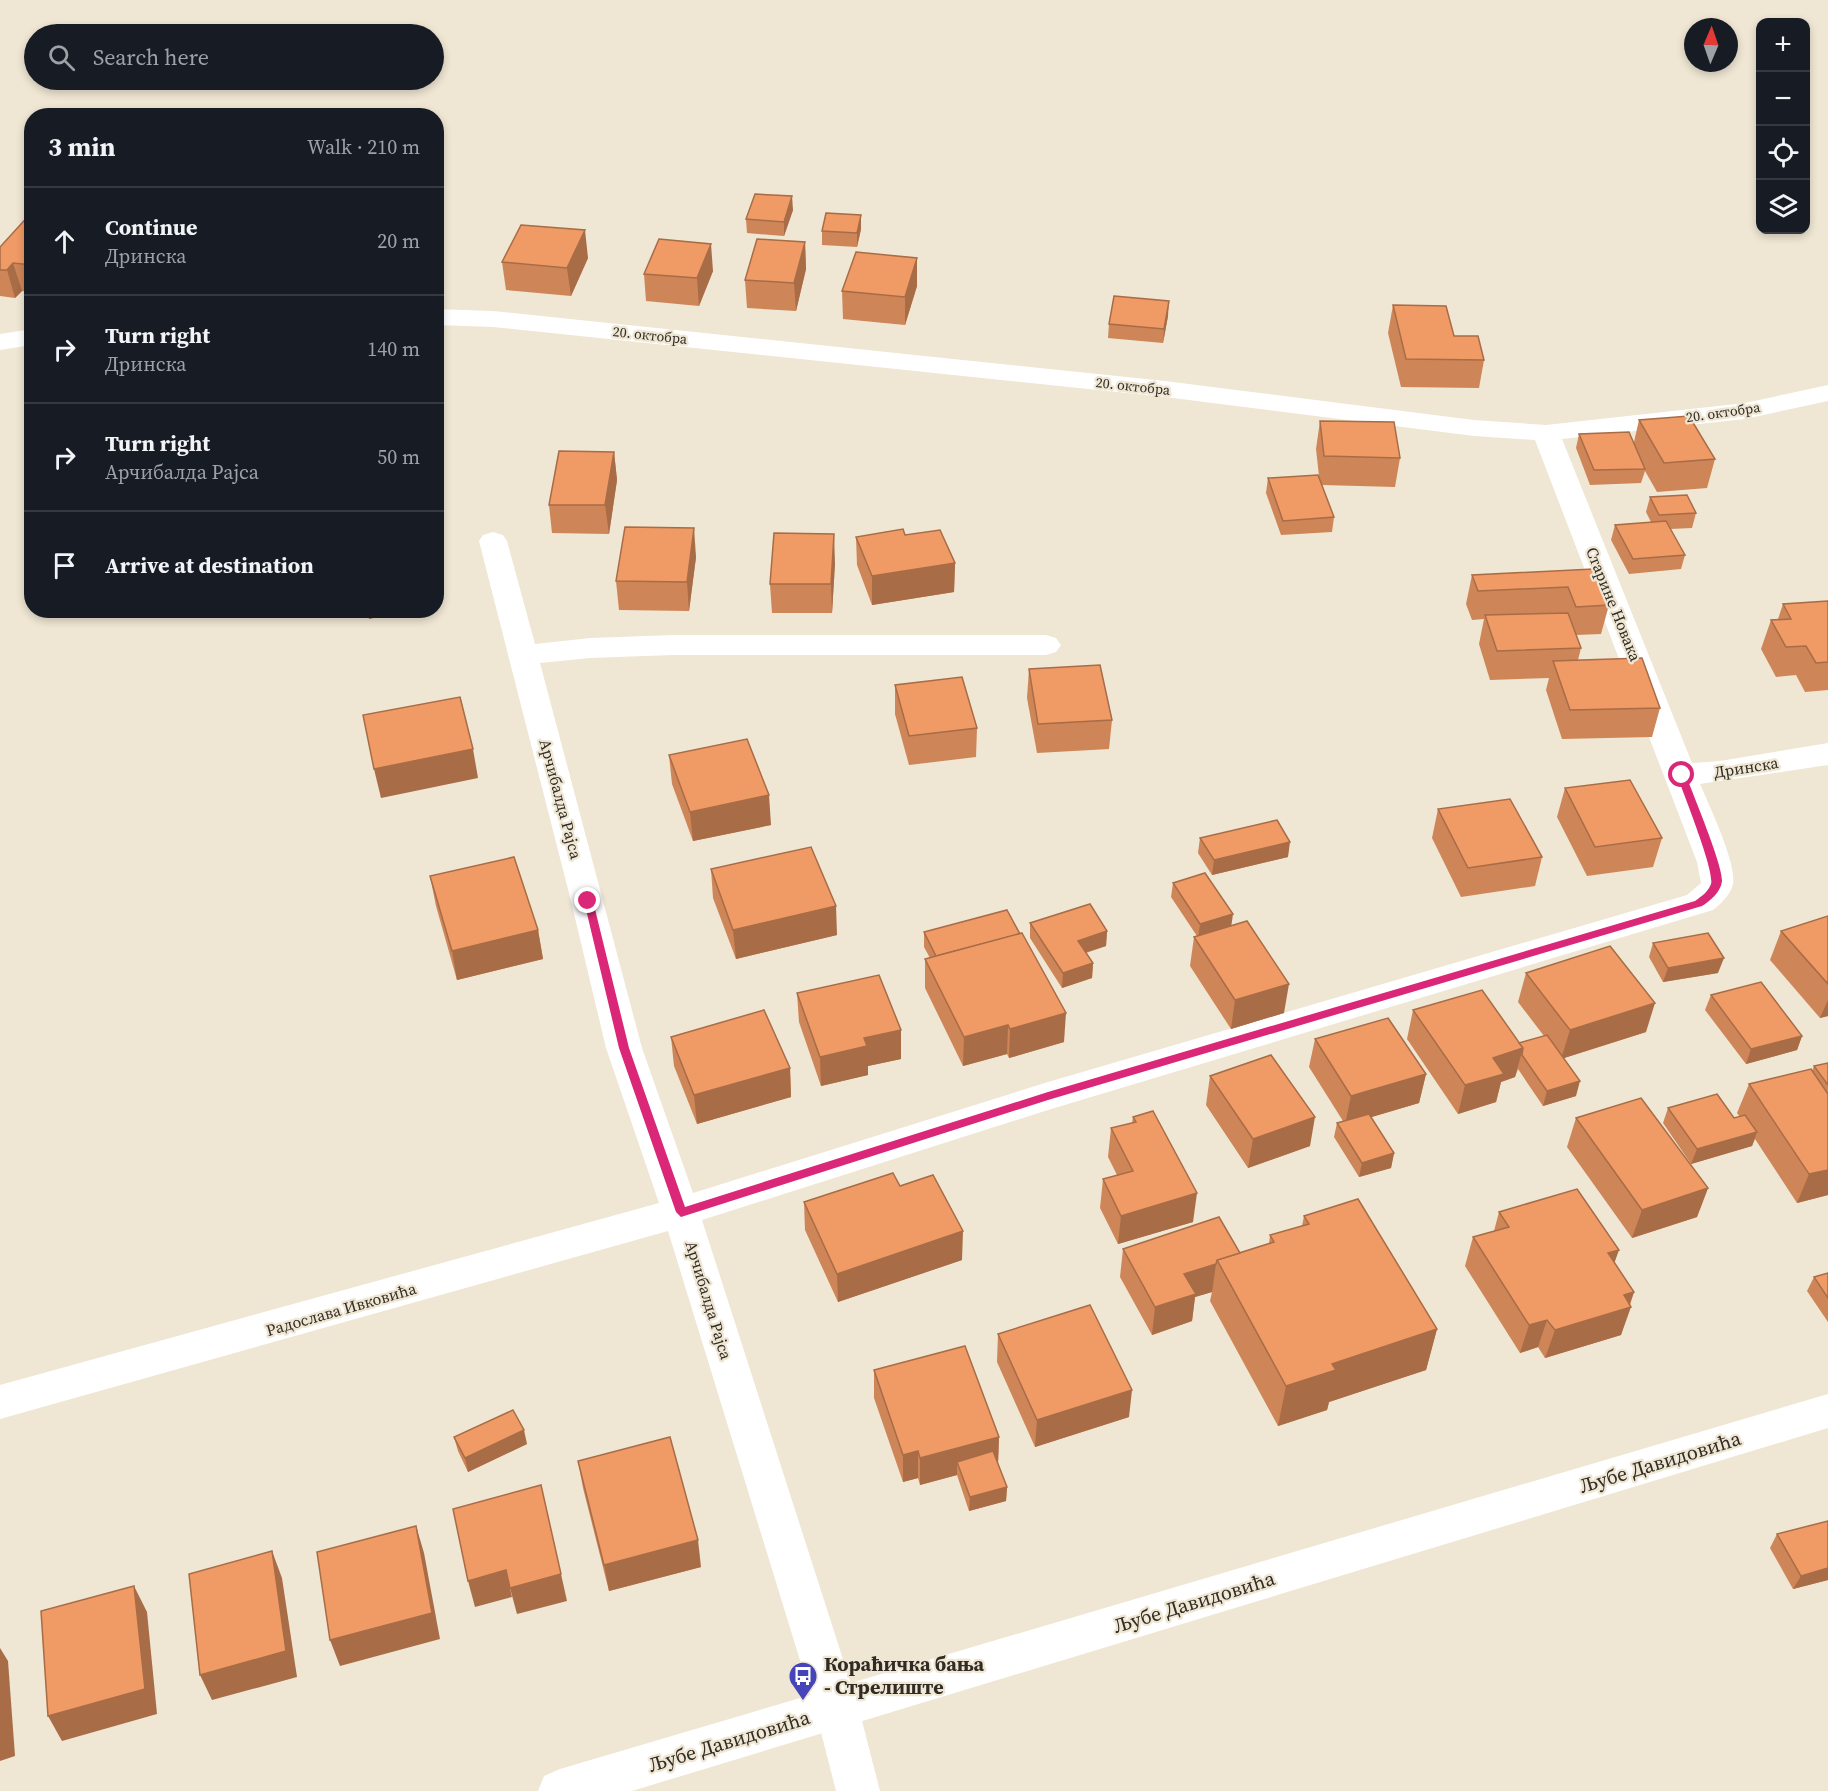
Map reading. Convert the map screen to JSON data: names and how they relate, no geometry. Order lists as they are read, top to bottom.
{
  "streets": {
    "street": [
      "20. октобра",
      "Старине Новака",
      "Дринска",
      "Арчибалда Рајса",
      "Радослава Ивковића",
      "Љубе Давидовића"
    ]
  },
  "crossings": [
    ["20. октобра", "Старине Новака"],
    ["Старине Новака", "Дринска"],
    ["Арчибалда Рајса", "Радослава Ивковића"],
    ["Арчибалда Рајса", "Љубе Давидовића"]
  ],
  "places": {
    "bus stop": ["Кораћичка бања - Стрелиште"]
  },
  "north": "top",
  "page": {
    "map_buttons": ["+", "−"],
    "search": "Search here",
    "heading": ["3 min", "Walk · 210 m"],
    "list": [
      ["Continue", "Дринска", "20 m"],
      ["Turn right", "Дринска", "140 m"],
      ["Turn right", "Арчибалда Рајса", "50 m"],
      "Arrive at destination"
    ]
  }
}
